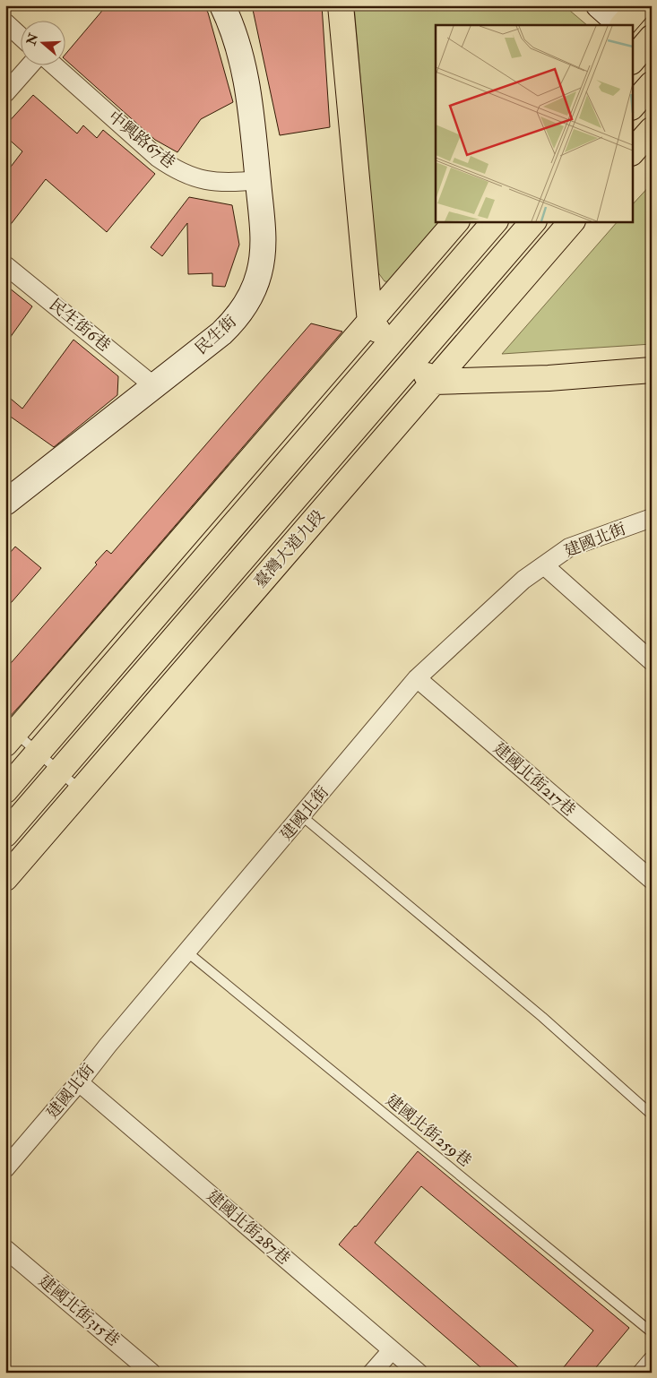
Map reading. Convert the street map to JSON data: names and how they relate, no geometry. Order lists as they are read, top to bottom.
{
  "streets": {
    "main road": ["臺灣大道九段"],
    "street": [
      "中興路67巷",
      "民生街6巷",
      "民生街",
      "建國北街",
      "建國北街217巷",
      "建國北街287巷",
      "建國北街315巷"
    ],
    "lane": ["建國北街259巷"]
  },
  "crossings": [
    ["中興路67巷", "民生街"],
    ["民生街6巷", "民生街"],
    ["建國北街", "建國北街217巷"],
    ["建國北街", "建國北街259巷"],
    ["建國北街", "建國北街287巷"]
  ],
  "north": "left"
}
